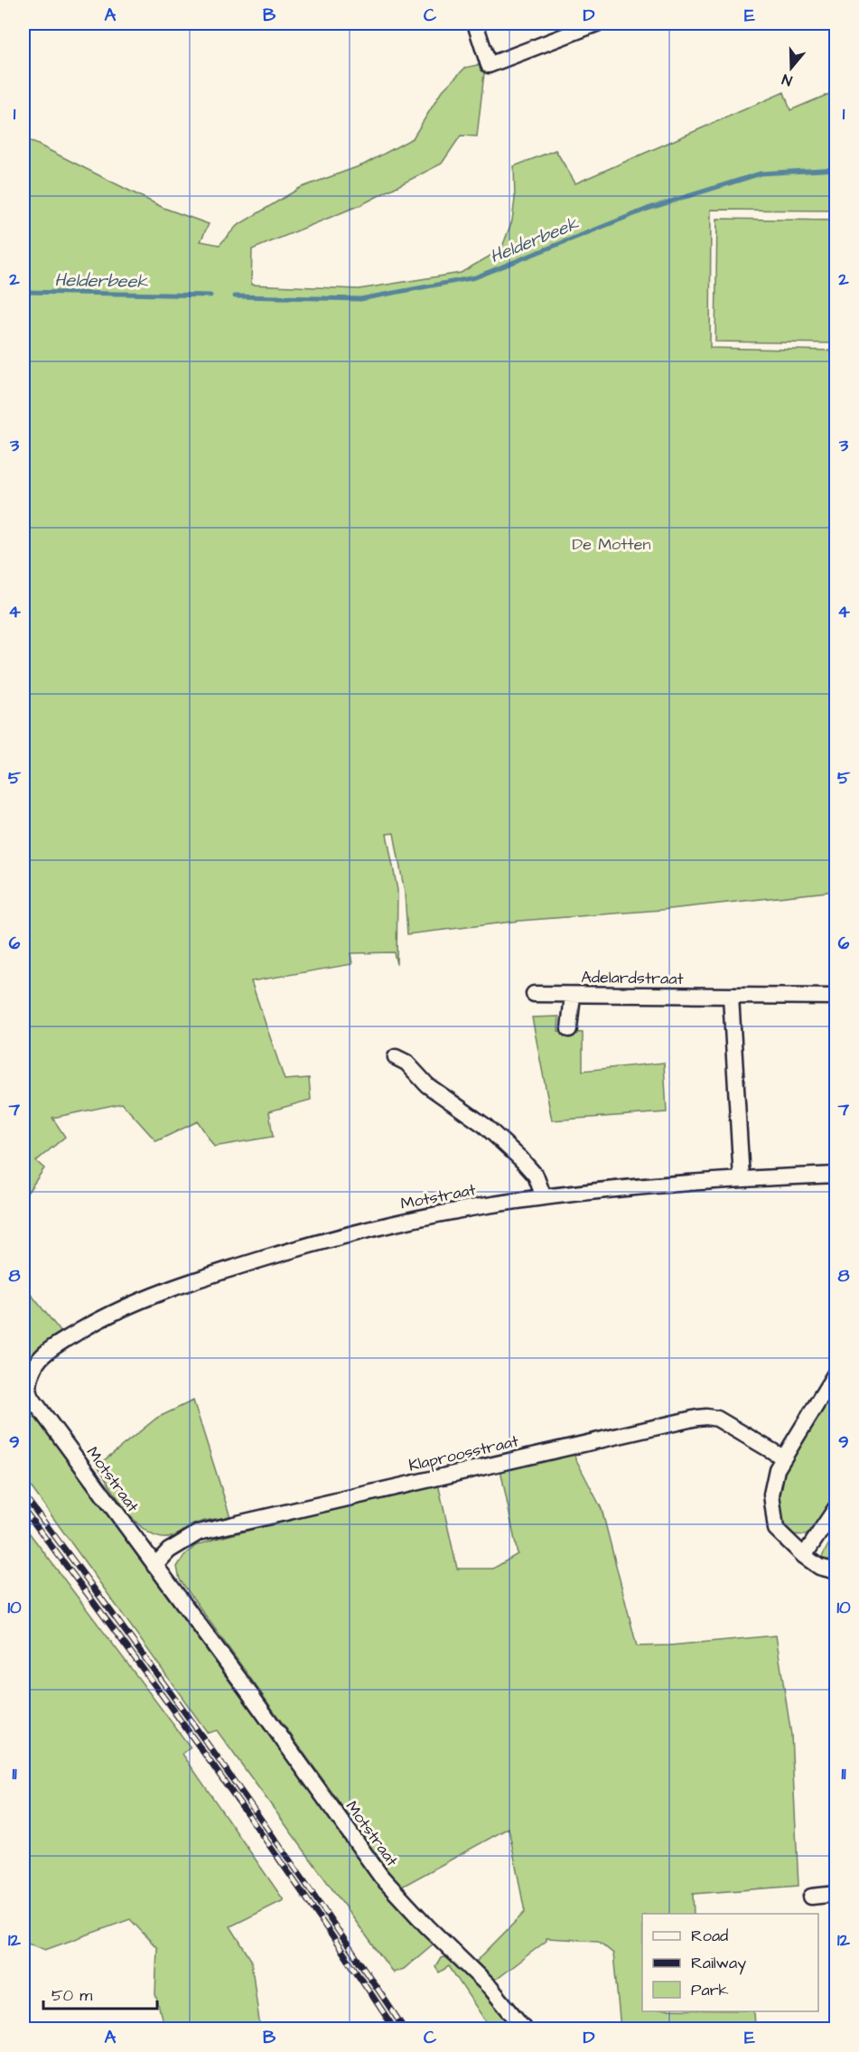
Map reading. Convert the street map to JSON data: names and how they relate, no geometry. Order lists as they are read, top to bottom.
{
  "streets": {
    "street": ["Adelardstraat", "Motstraat", "Klaproosstraat"]
  },
  "crossings": [
    ["Motstraat", "Klaproosstraat"]
  ],
  "water": ["Helderbeek"],
  "parks": ["De Motten"],
  "legend": ["Road", "Railway", "Park"],
  "scale_bar": "50 m",
  "north": "bottom",
  "grid": {
    "columns": [
      "A",
      "B",
      "C",
      "D",
      "E"
    ],
    "rows": [
      "1",
      "2",
      "3",
      "4",
      "5",
      "6",
      "7",
      "8",
      "9",
      "10",
      "11",
      "12"
    ]
  }
}
